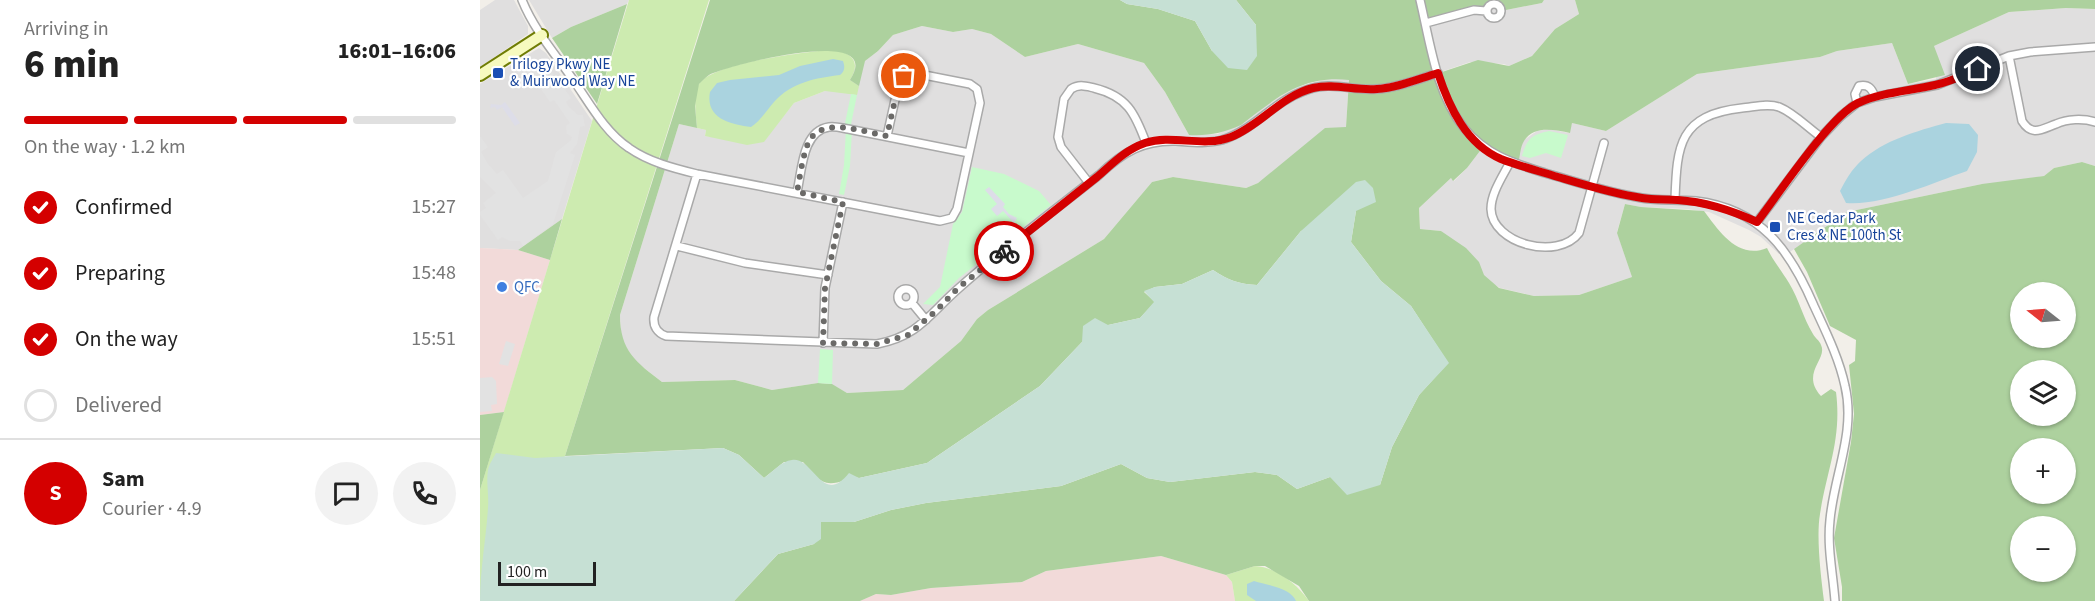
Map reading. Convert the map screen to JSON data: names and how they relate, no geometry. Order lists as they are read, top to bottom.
{
  "places": {
    "transit": ["Trilogy Pkwy NE & Muirwood Way NE", "NE Cedar Park Cres & NE 100th St"],
    "other": ["QFC"]
  },
  "scale_bar": "100 m",
  "north": "left",
  "page": {
    "heading": ["6 min", "Arriving in", "16:01–16:06"],
    "panel": ["Sam", "Courier · 4.9"],
    "bar": "On the way · 1.2 km",
    "list": [
      ["Confirmed", "15:27"],
      ["Preparing", "15:48"],
      ["On the way", "15:51"],
      "Delivered"
    ],
    "map_buttons": ["+", "−"],
    "round": "S",
    "scale": "100 m"
  }
}
